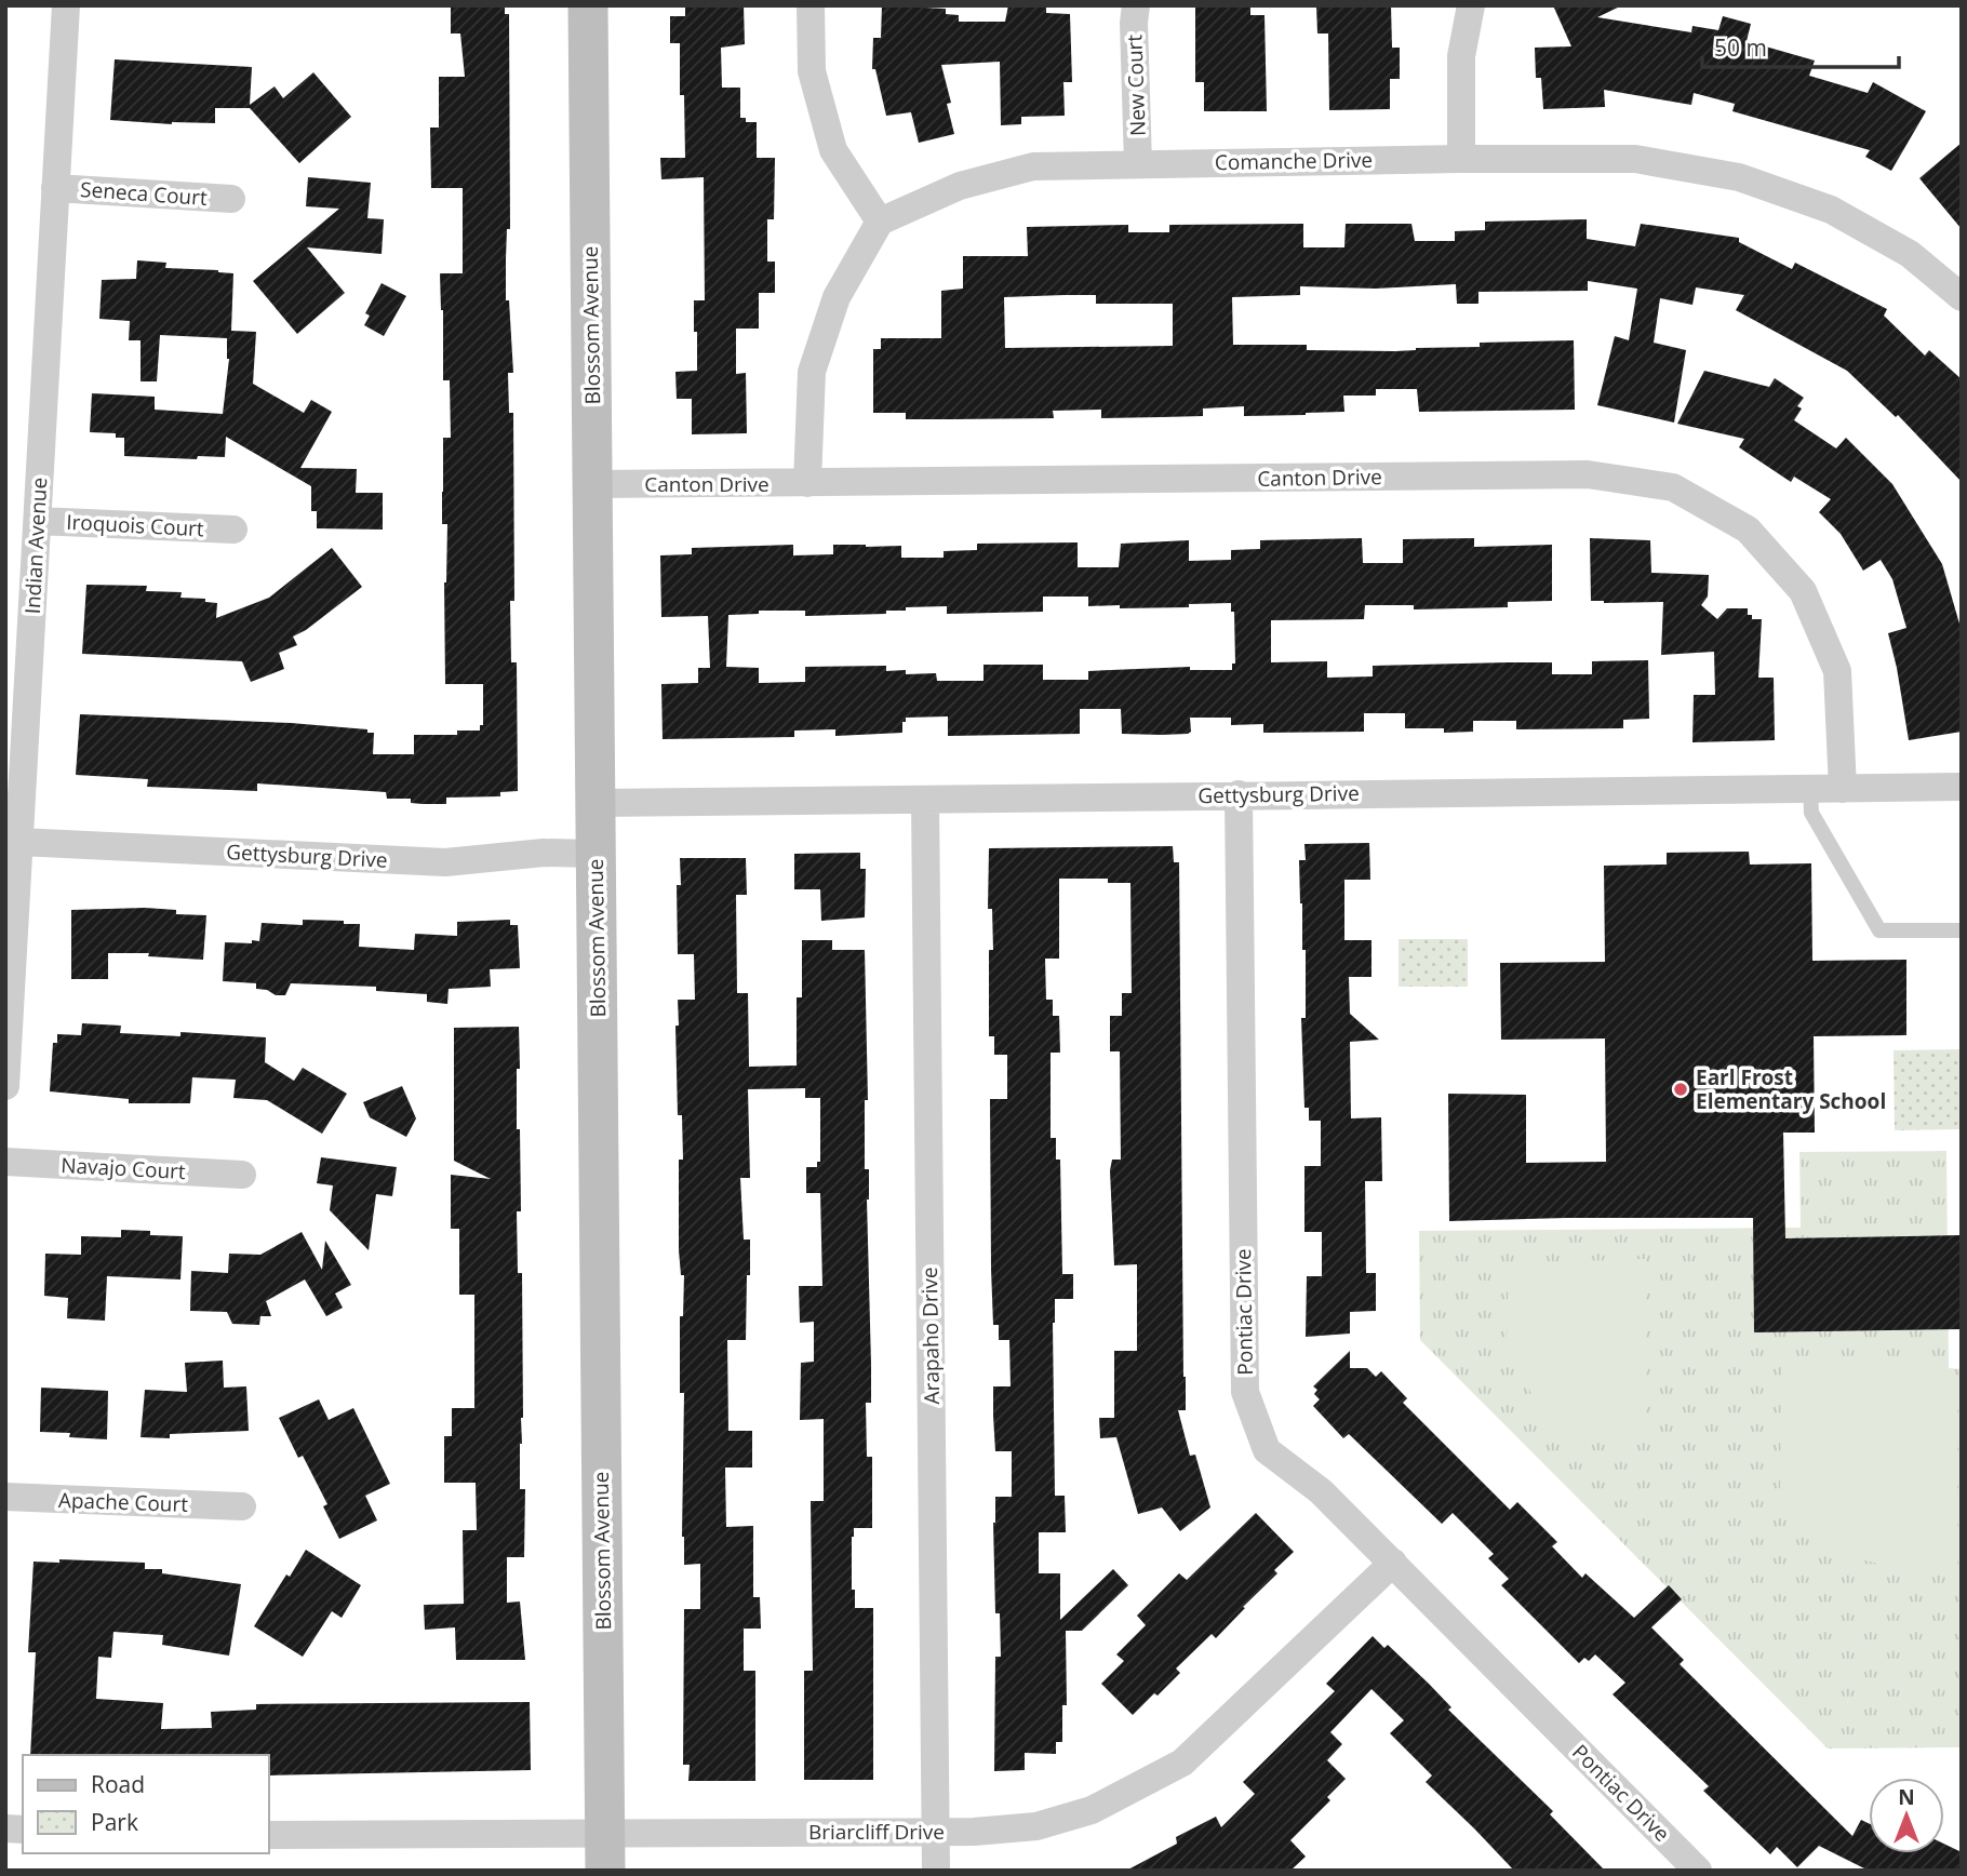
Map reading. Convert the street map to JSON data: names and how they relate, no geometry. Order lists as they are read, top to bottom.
{
  "streets": {
    "street": [
      "New Court",
      "Comanche Drive",
      "Seneca Court",
      "Blossom Avenue",
      "Canton Drive",
      "Iroquois Court",
      "Indian Avenue",
      "Gettysburg Drive",
      "Navajo Court",
      "Pontiac Drive",
      "Arapaho Drive",
      "Apache Court",
      "Briarcliff Drive"
    ]
  },
  "crossings": [
    ["New Court", "Comanche Drive"],
    ["Seneca Court", "Indian Avenue"],
    ["Blossom Avenue", "Canton Drive"],
    ["Blossom Avenue", "Gettysburg Drive"],
    ["Blossom Avenue", "Briarcliff Drive"],
    ["Canton Drive", "Gettysburg Drive"],
    ["Iroquois Court", "Indian Avenue"],
    ["Indian Avenue", "Gettysburg Drive"],
    ["Gettysburg Drive", "Pontiac Drive"],
    ["Gettysburg Drive", "Arapaho Drive"],
    ["Pontiac Drive", "Briarcliff Drive"],
    ["Arapaho Drive", "Briarcliff Drive"]
  ],
  "places": ["Earl Frost Elementary School"],
  "legend": ["Road", "Park"],
  "scale_bar": "50 m",
  "north": "top"
}
